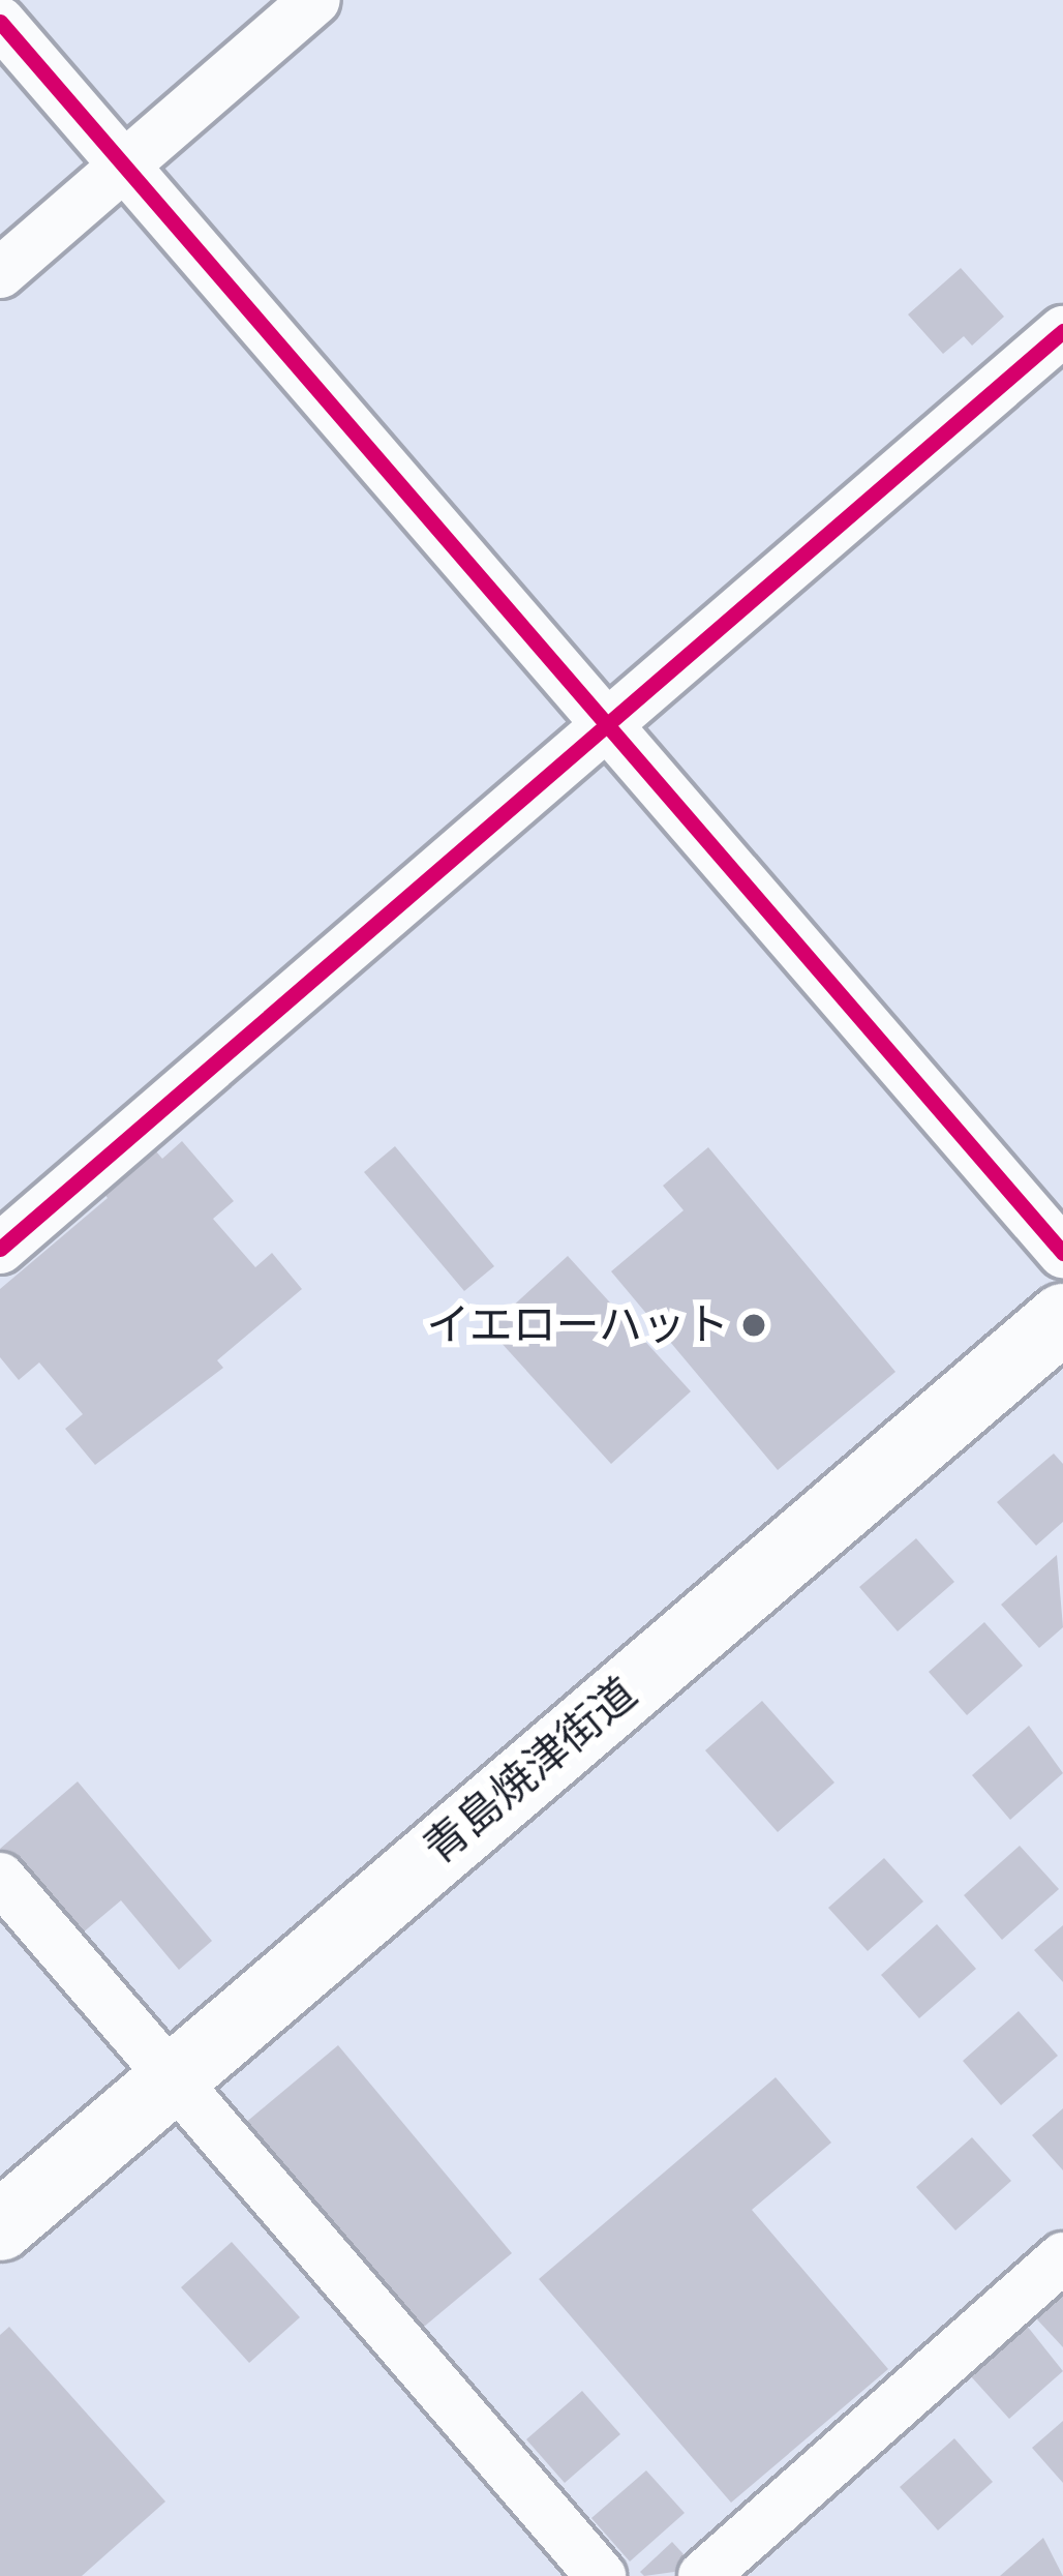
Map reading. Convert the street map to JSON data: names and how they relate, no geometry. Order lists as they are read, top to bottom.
{
  "streets": {
    "main road": ["青島焼津街道"]
  },
  "places": ["イエローハット"]
}
